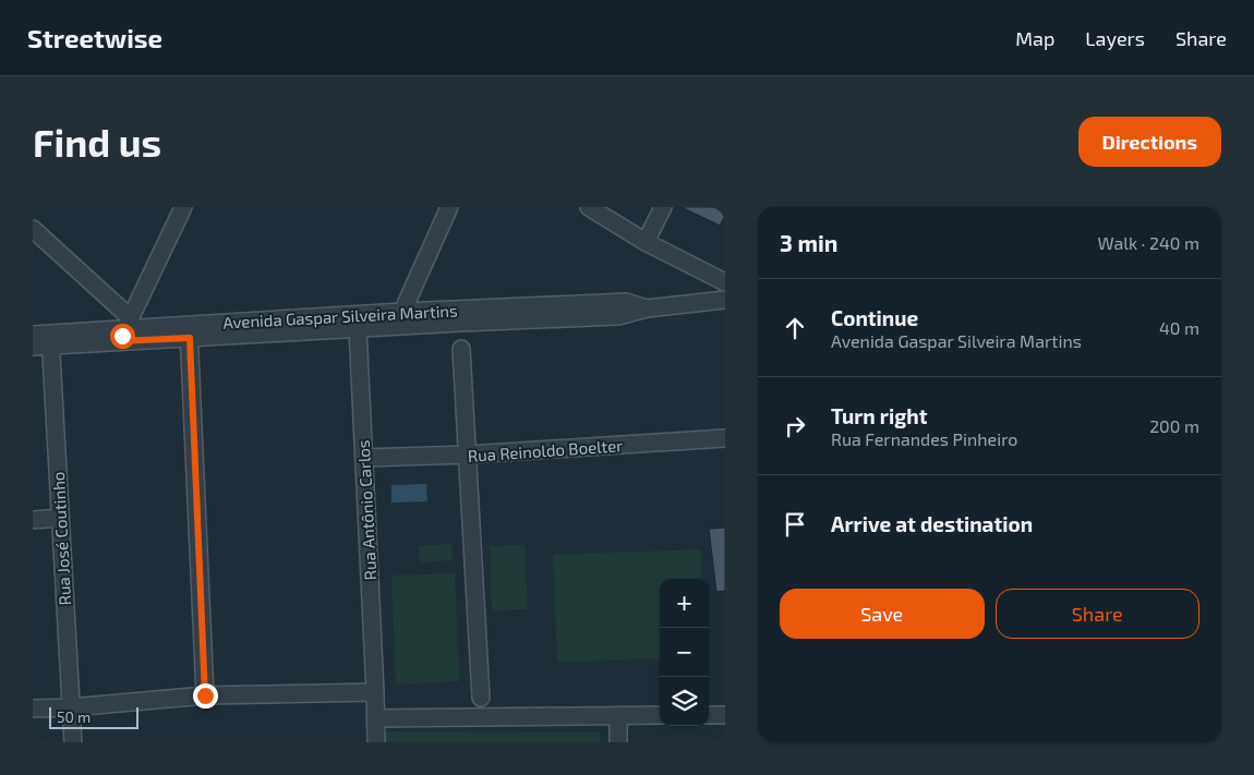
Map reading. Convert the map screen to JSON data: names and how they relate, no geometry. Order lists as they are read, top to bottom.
{
  "streets": {
    "street": [
      "Avenida Gaspar Silveira Martins",
      "Rua Reinoldo Boelter",
      "Rua Antônio Carlos",
      "Rua José Coutinho"
    ]
  },
  "crossings": [
    ["Avenida Gaspar Silveira Martins", "Rua Antônio Carlos"],
    ["Avenida Gaspar Silveira Martins", "Rua José Coutinho"],
    ["Rua Reinoldo Boelter", "Rua Antônio Carlos"]
  ],
  "scale_bar": "50 m",
  "page": {
    "header": "Streetwise",
    "nav": ["Map", "Layers", "Share"],
    "buttons": [
      "Directions",
      ["Save", "Share"]
    ],
    "title": "Find us",
    "heading": ["3 min", "Walk · 240 m"],
    "list": [
      ["Continue", "Avenida Gaspar Silveira Martins", "40 m"],
      ["Turn right", "Rua Fernandes Pinheiro", "200 m"],
      "Arrive at destination"
    ],
    "map_buttons": ["+", "−"],
    "scale": "50 m"
  }
}
